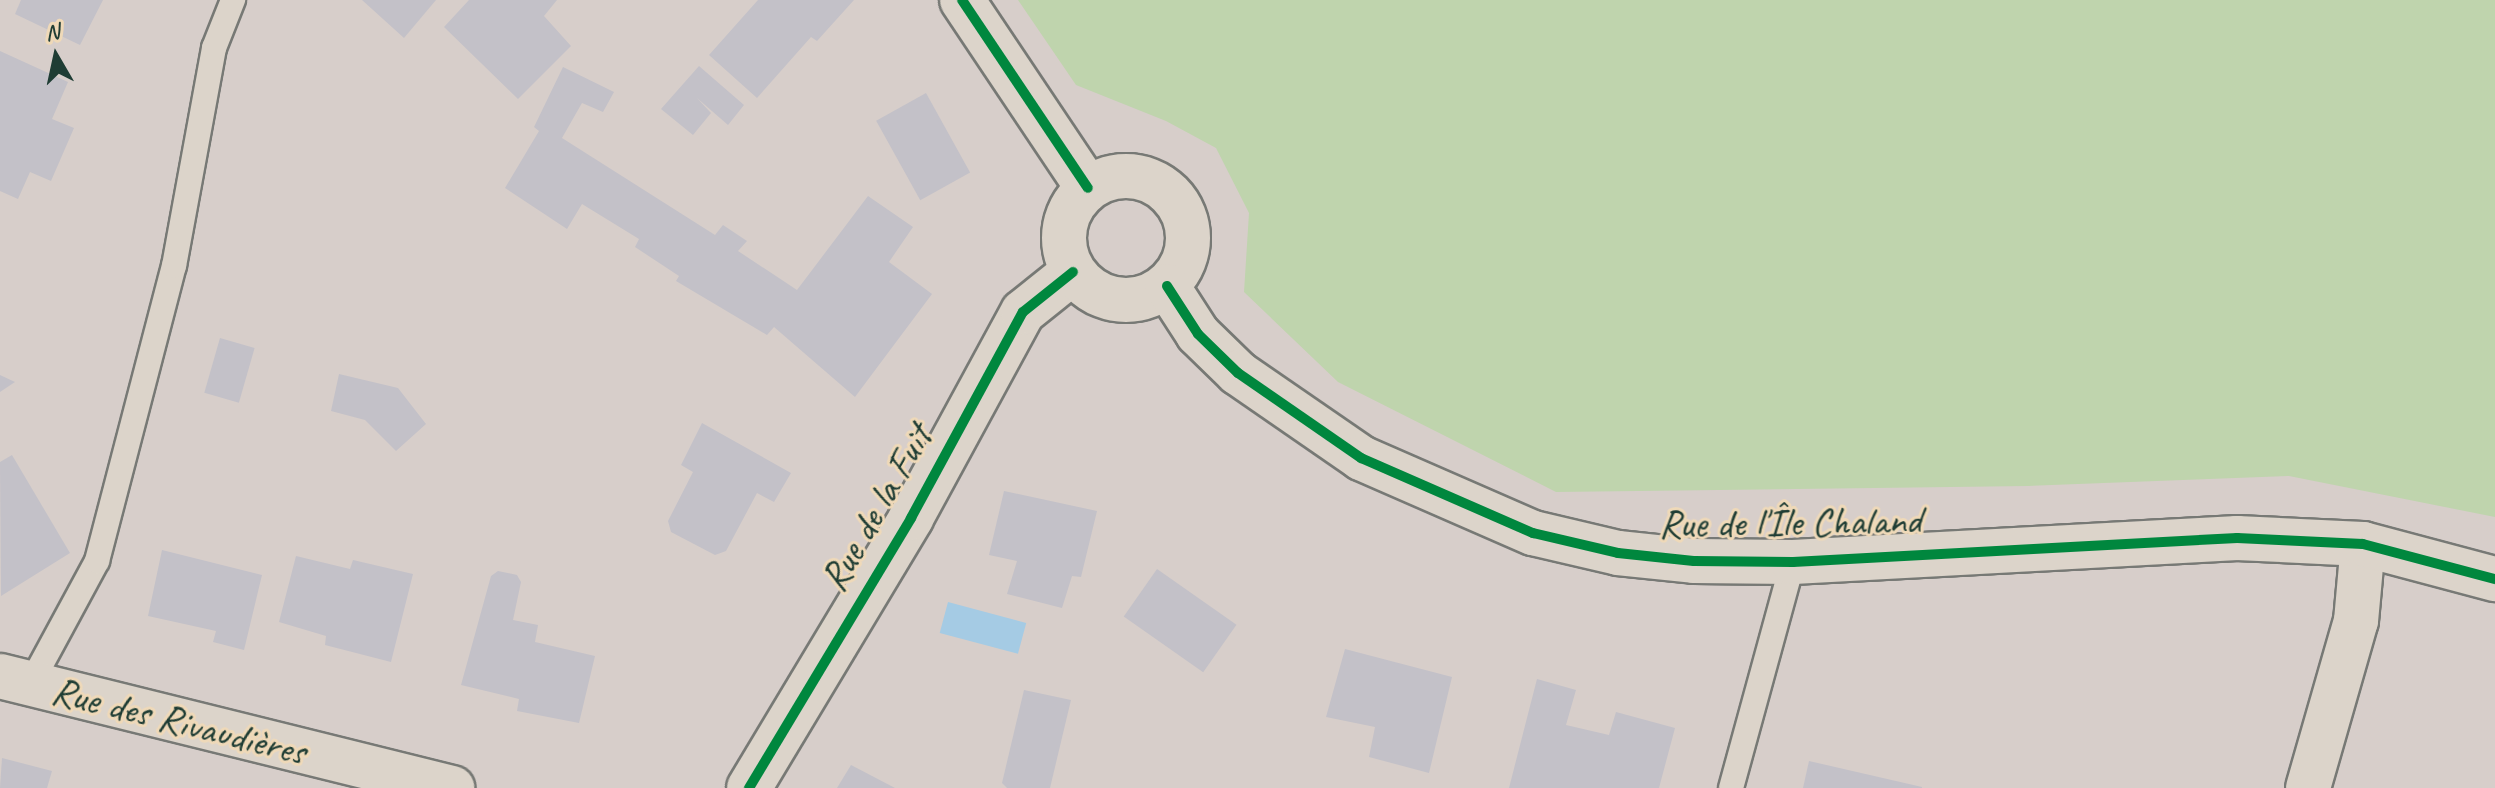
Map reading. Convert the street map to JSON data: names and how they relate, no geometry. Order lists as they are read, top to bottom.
{
  "streets": {
    "street": ["Rue de la Fuit", "Rue de l'Île Chaland", "Rue des Rivaudières"]
  },
  "crossings": [
    ["Rue de la Fuit", "Rue de l'Île Chaland"]
  ],
  "north": "top"
}
